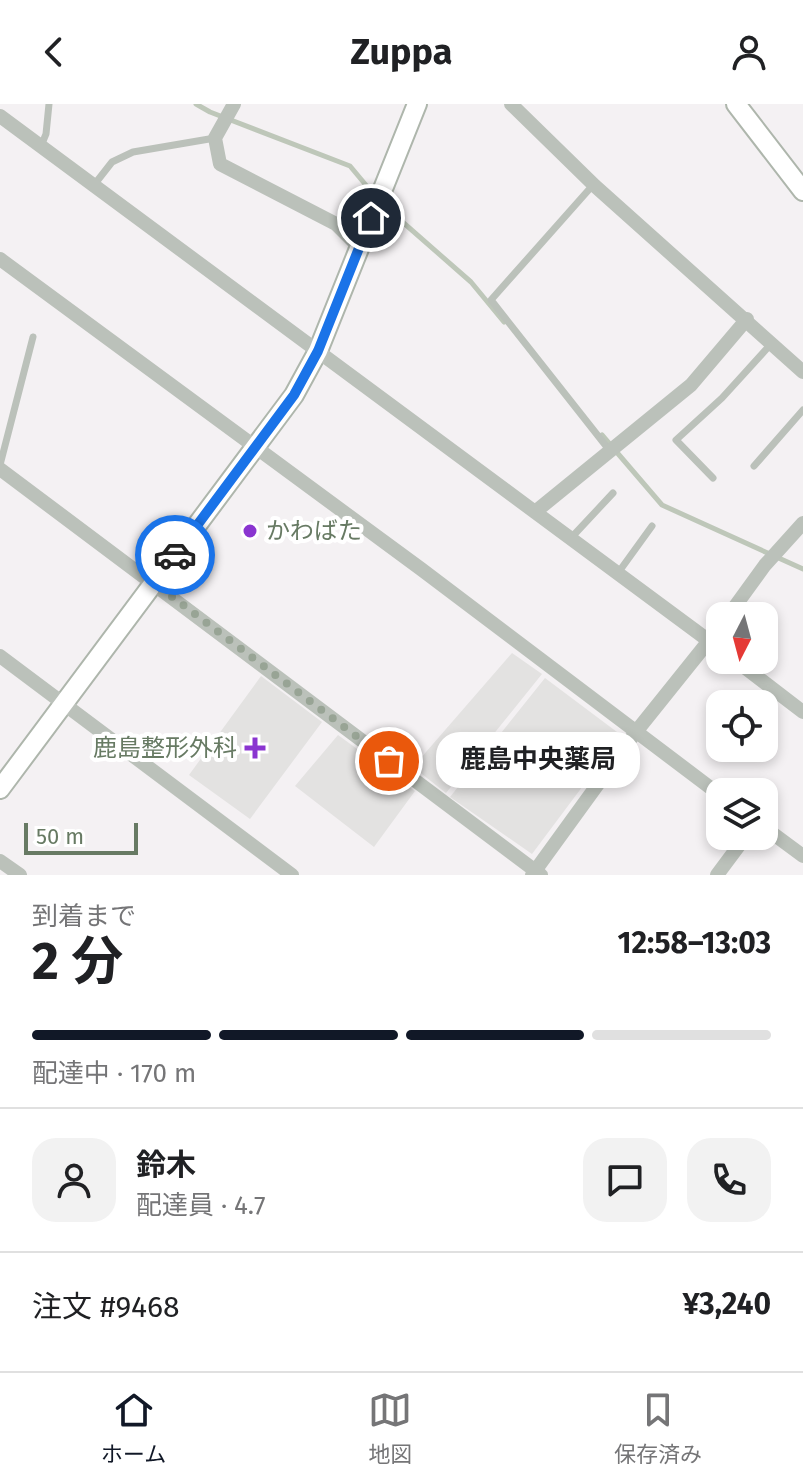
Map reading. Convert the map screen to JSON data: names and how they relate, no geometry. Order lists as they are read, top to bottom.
{
  "places": {
    "other": ["かわばた", "鹿島中央薬局"],
    "health": ["鹿島整形外科"]
  },
  "scale_bar": "50 m",
  "north": "bottom",
  "page": {
    "header": "Zuppa",
    "bubble": "鹿島中央薬局",
    "scale": "50 m",
    "heading": ["2 分", "到着まで", "12:58–13:03"],
    "panel": [
      "鈴木",
      "配達員 · 4.7",
      "注文 #9468",
      "¥3,240"
    ],
    "bar": "配達中 · 170 m",
    "tabs": ["ホーム", "地図", "保存済み"]
  }
}
